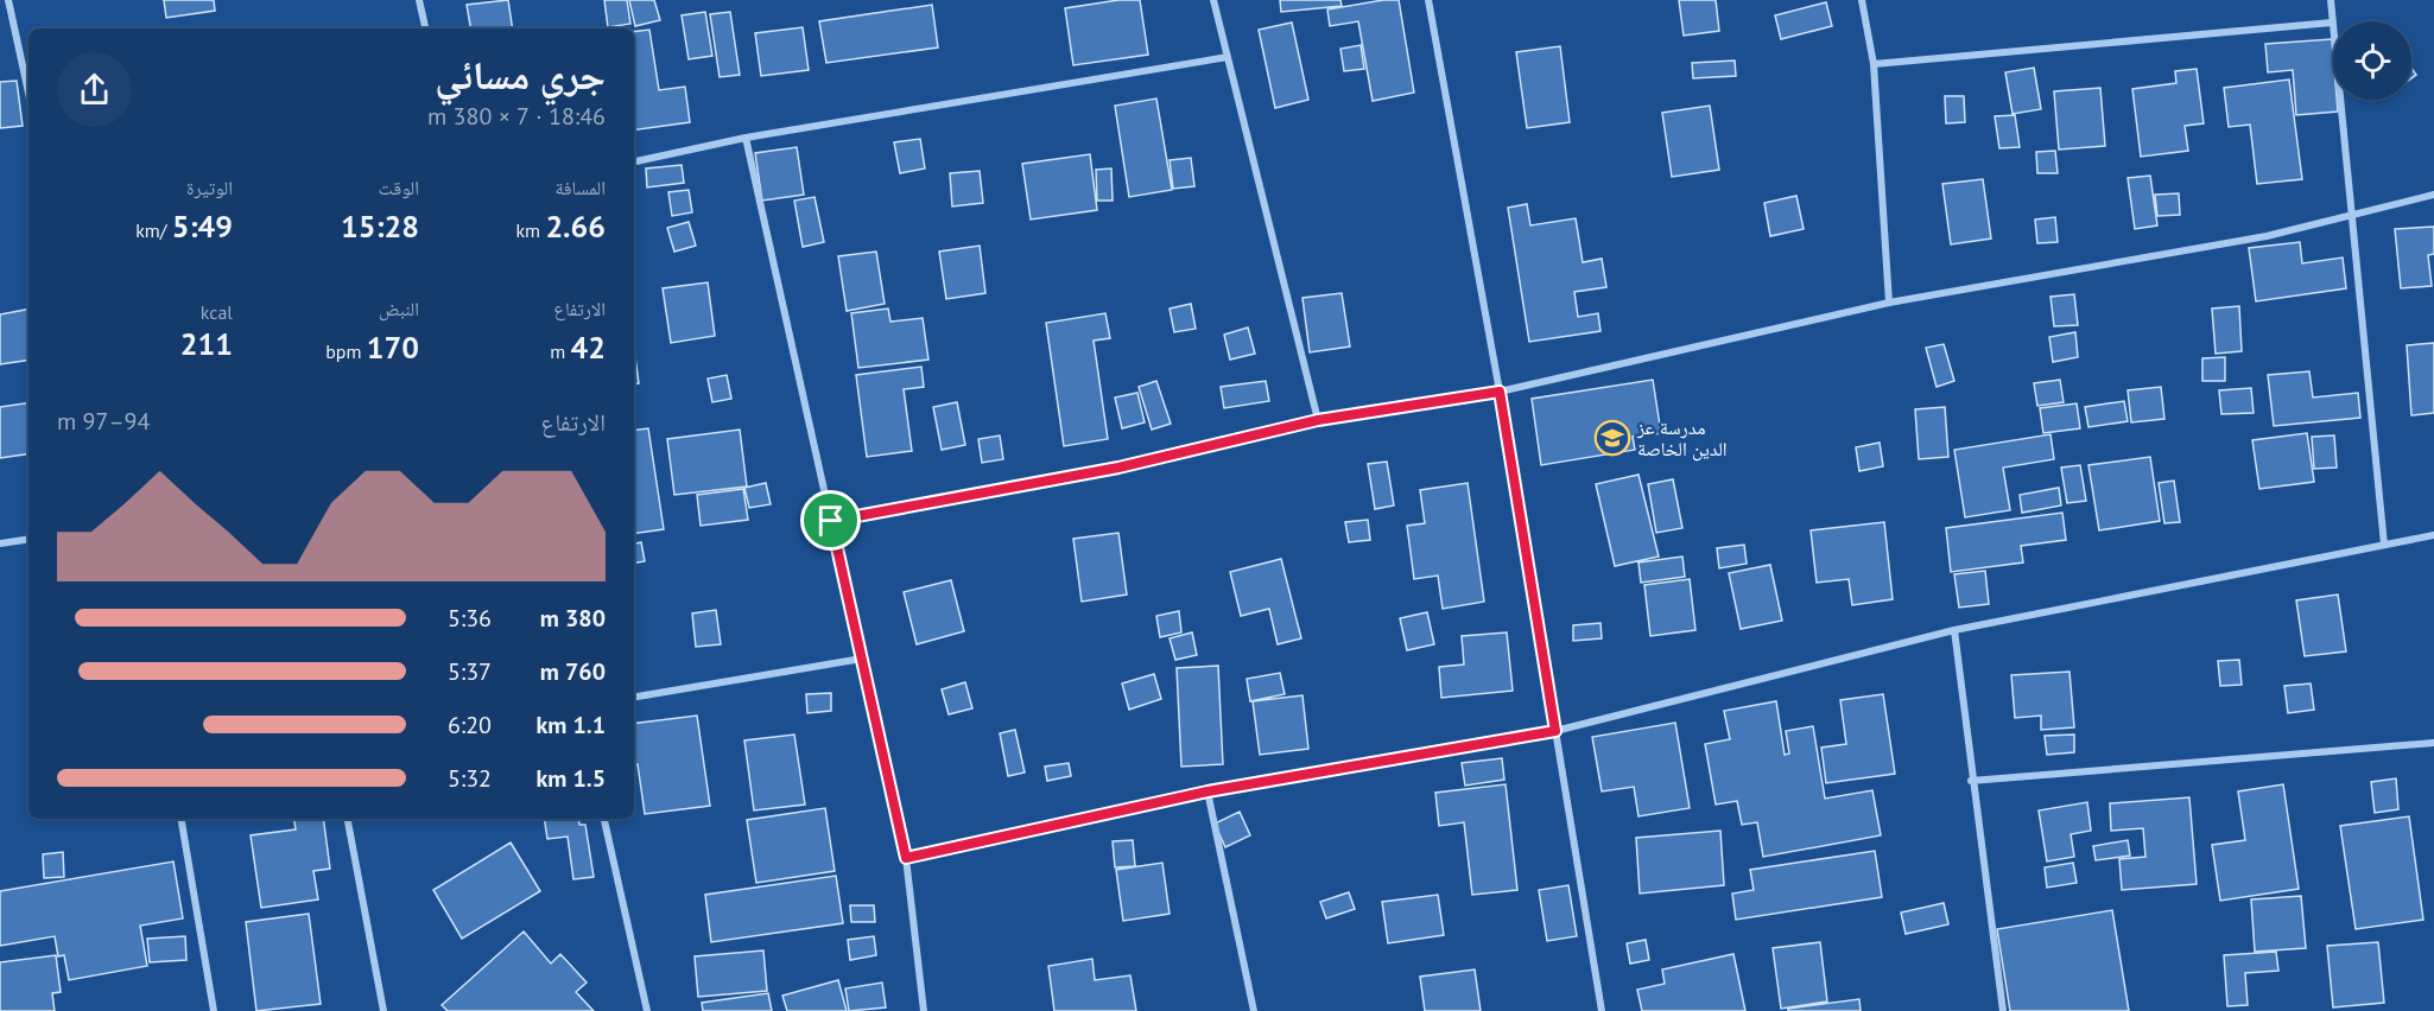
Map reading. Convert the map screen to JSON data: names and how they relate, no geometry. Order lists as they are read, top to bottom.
{
  "places": {
    "school or university": ["مدرسة عز الدين الخاصة"]
  },
  "page": {
    "heading": ["جري مسائي", "18:46 · 7 × 380 m"],
    "stats": [
      ["المسافة", "2.66 km"],
      ["الوقت", "15:28"],
      ["الوتيرة", "5:49 /km"],
      ["الارتفاع", "42 m"],
      ["النبض", "170 bpm"],
      ["kcal", "211"]
    ],
    "chart": ["الارتفاع", "94–97 m"],
    "list": [
      {
        "name": "380 m",
        "note": "5:36"
      },
      {
        "name": "760 m",
        "note": "5:37"
      },
      {
        "name": "1.1 km",
        "note": "6:20"
      },
      {
        "name": "1.5 km",
        "note": "5:32"
      }
    ]
  }
}
